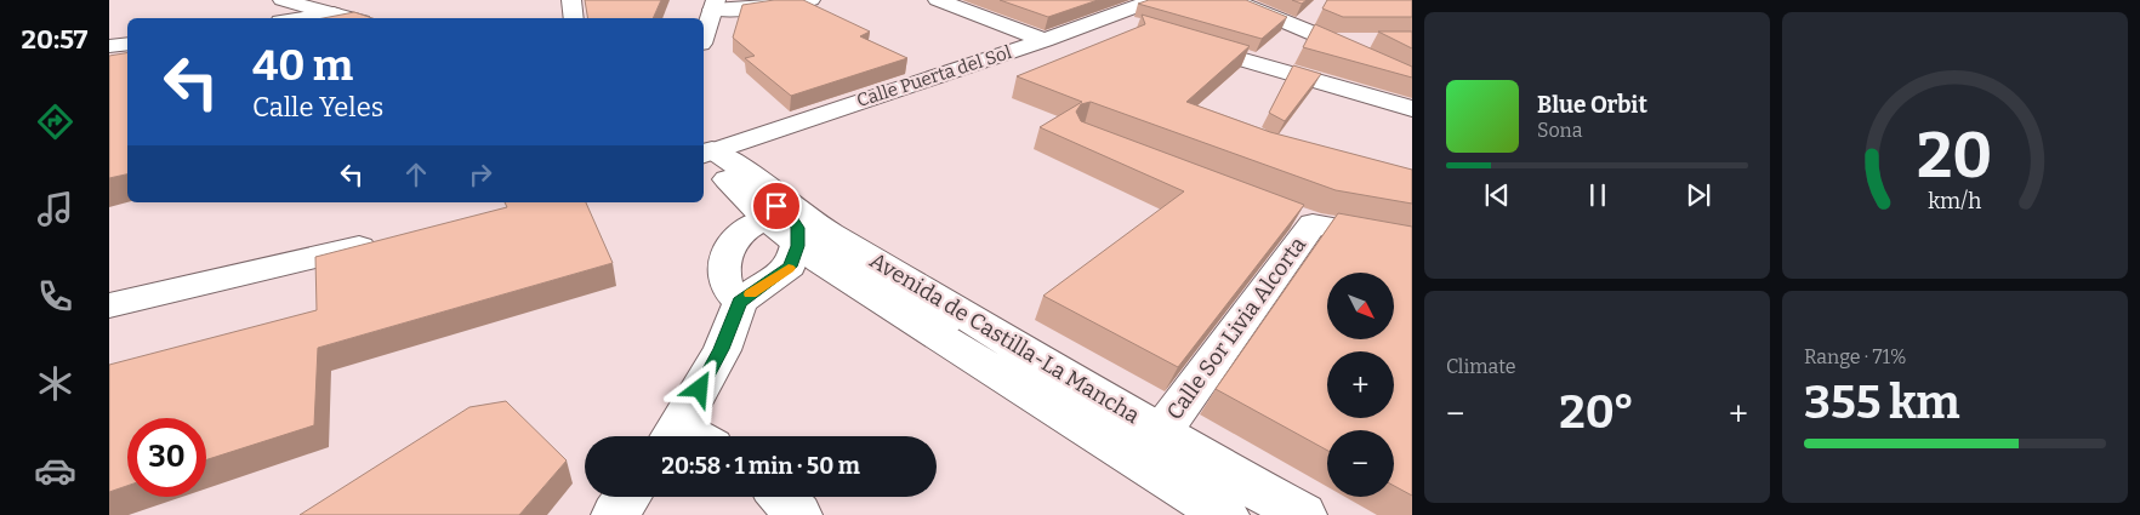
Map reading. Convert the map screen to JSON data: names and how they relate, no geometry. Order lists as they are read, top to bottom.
{
  "streets": {
    "street": ["Calle Puerta del Sol", "Calle Sor Livia Alcorta", "Avenida de Castilla-La Mancha"]
  },
  "crossings": [
    ["Calle Puerta del Sol", "Avenida de Castilla-La Mancha"],
    ["Calle Sor Livia Alcorta", "Avenida de Castilla-La Mancha"]
  ],
  "north": "bottom right",
  "page": {
    "tabs": "20:57",
    "turn": ["40 m", "Calle Yeles"],
    "song": ["Blue Orbit", "Sona"],
    "map_buttons": ["+", "−"],
    "tile": [
      "Climate",
      ["Range · 71%", "355 km"]
    ],
    "heat": ["−", "20°", "+"],
    "limit": "30",
    "trip": "20:58 · 1 min · 50 m",
    "gauge": ["20", "km/h"]
  }
}
